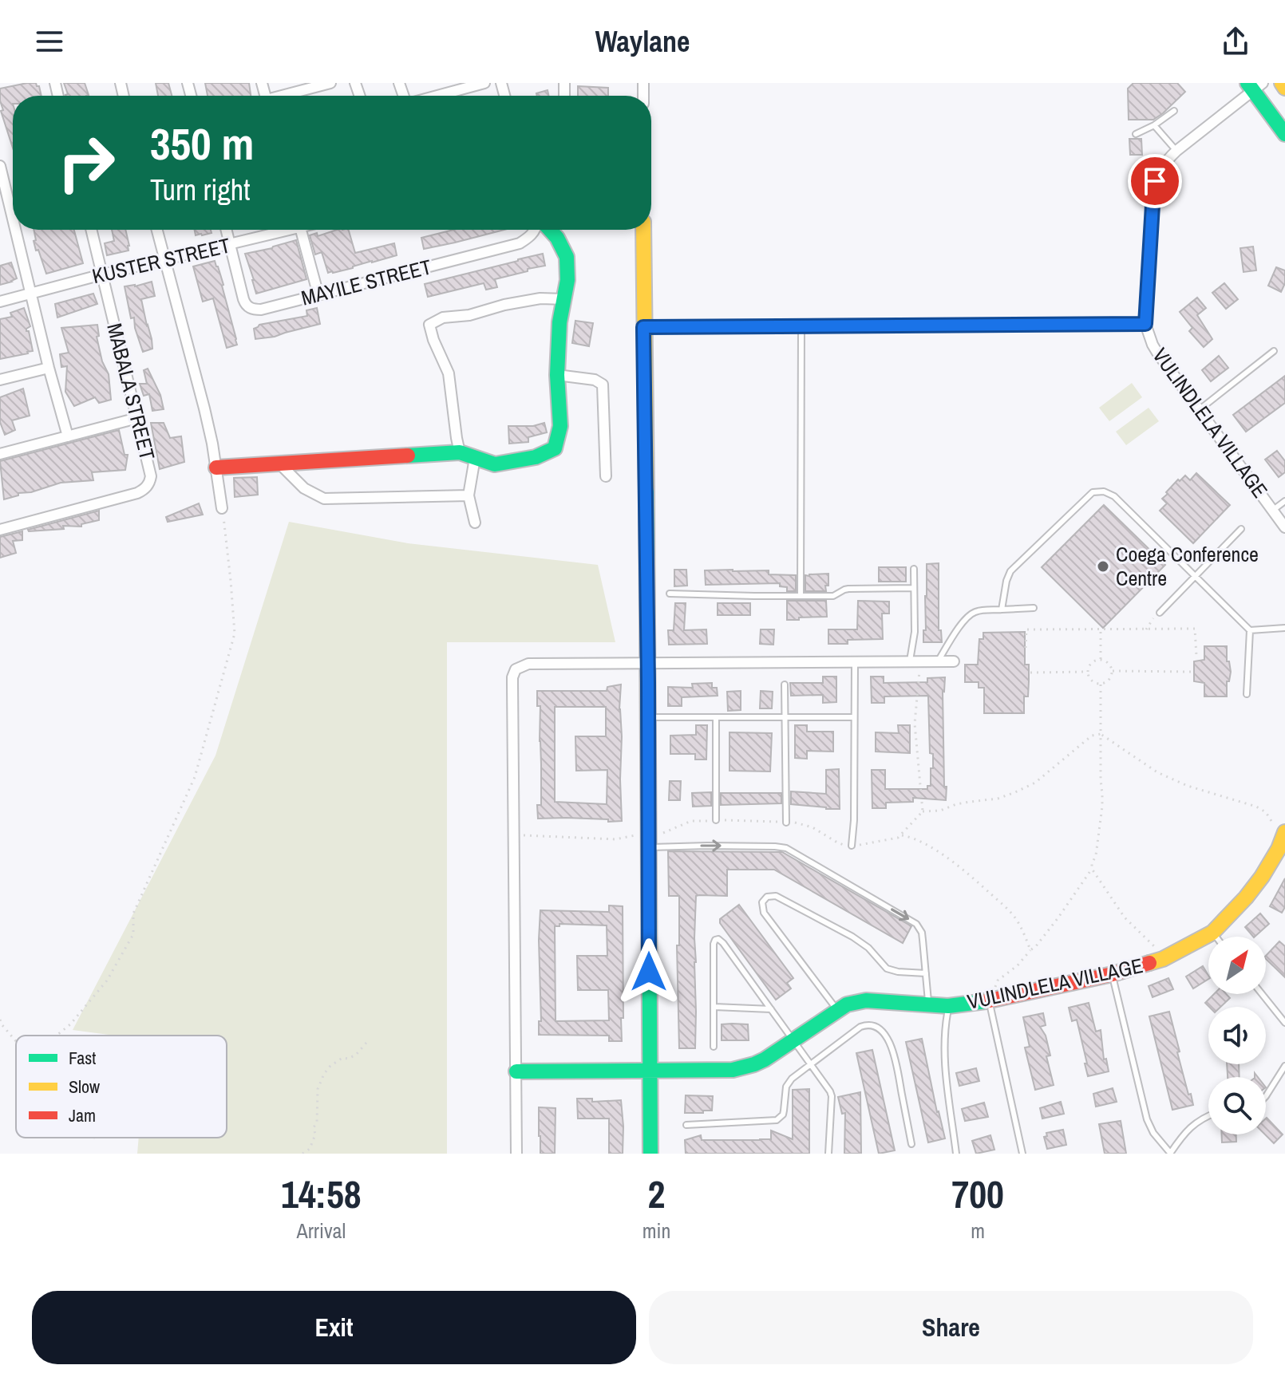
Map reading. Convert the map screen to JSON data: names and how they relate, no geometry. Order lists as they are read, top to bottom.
{
  "streets": {
    "street": [
      "KUSTER STREET",
      "MAYILE STREET",
      "MABALA STREET",
      "VULINDLELA VILLAGE"
    ]
  },
  "crossings": [
    ["KUSTER STREET", "MAYILE STREET"],
    ["KUSTER STREET", "MABALA STREET"]
  ],
  "places": ["Coega Conference Centre"],
  "legend": ["Fast", "Slow", "Jam"],
  "north": "top right",
  "page": {
    "header": "Waylane",
    "turn": ["350 m", "Turn right"],
    "eta": [
      "14:58",
      "Arrival",
      "2",
      "min",
      "700",
      "m"
    ],
    "buttons": ["Exit", "Share"]
  }
}
